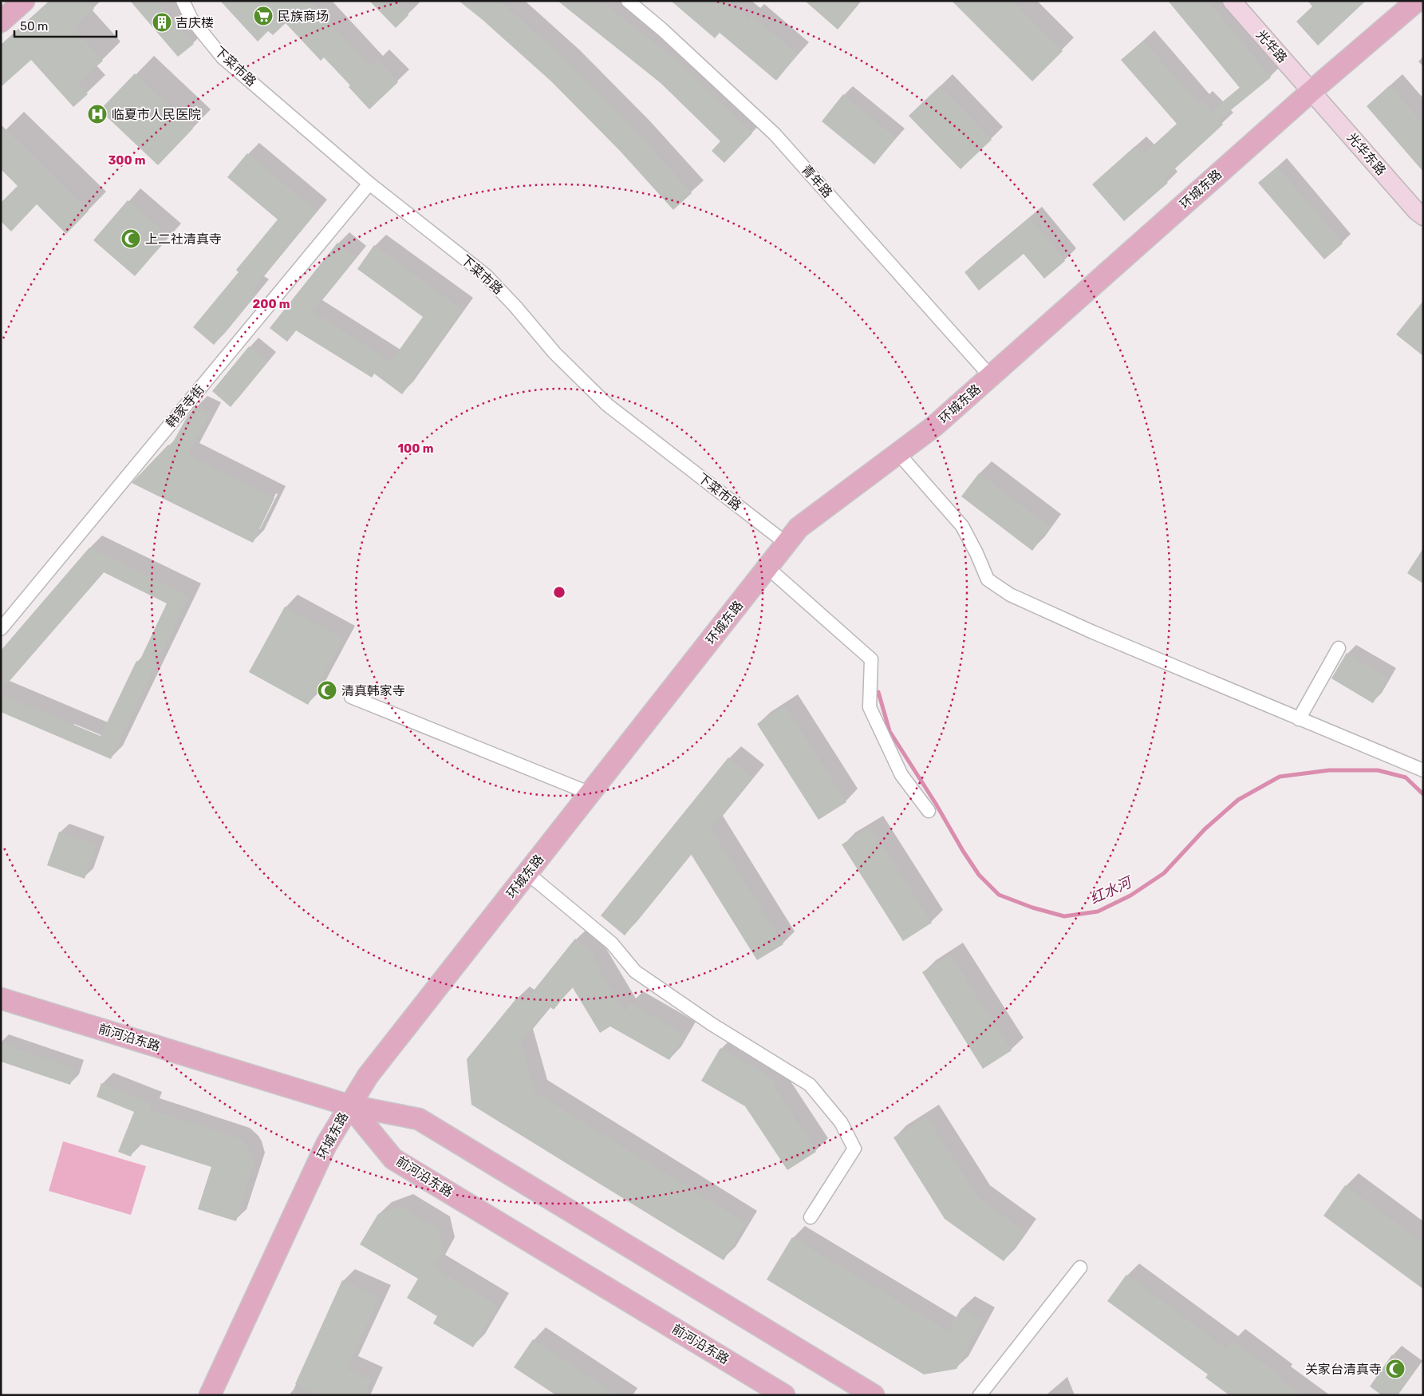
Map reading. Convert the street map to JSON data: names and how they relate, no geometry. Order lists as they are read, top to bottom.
{
  "streets": {
    "main road": [
      "光华路",
      "光华东路",
      "环城东路",
      "前河沿东路"
    ],
    "street": ["下菜市路", "青年路", "韩家寺街"]
  },
  "crossings": [
    ["光华路", "光华东路"],
    ["光华路", "环城东路"],
    ["下菜市路", "环城东路"],
    ["下菜市路", "韩家寺街"],
    ["光华东路", "环城东路"],
    ["青年路", "环城东路"],
    ["环城东路", "前河沿东路"]
  ],
  "water": ["红水河"],
  "places": {
    "supermarket": ["民族商场"],
    "building": ["吉庆楼"],
    "hospital": ["临夏市人民医院"],
    "mosque": ["上二社清真寺", "清真韩家寺", "关家台清真寺"]
  },
  "scale_bar": "50 m",
  "rings": ["300 m", "200 m", "100 m"]
}
